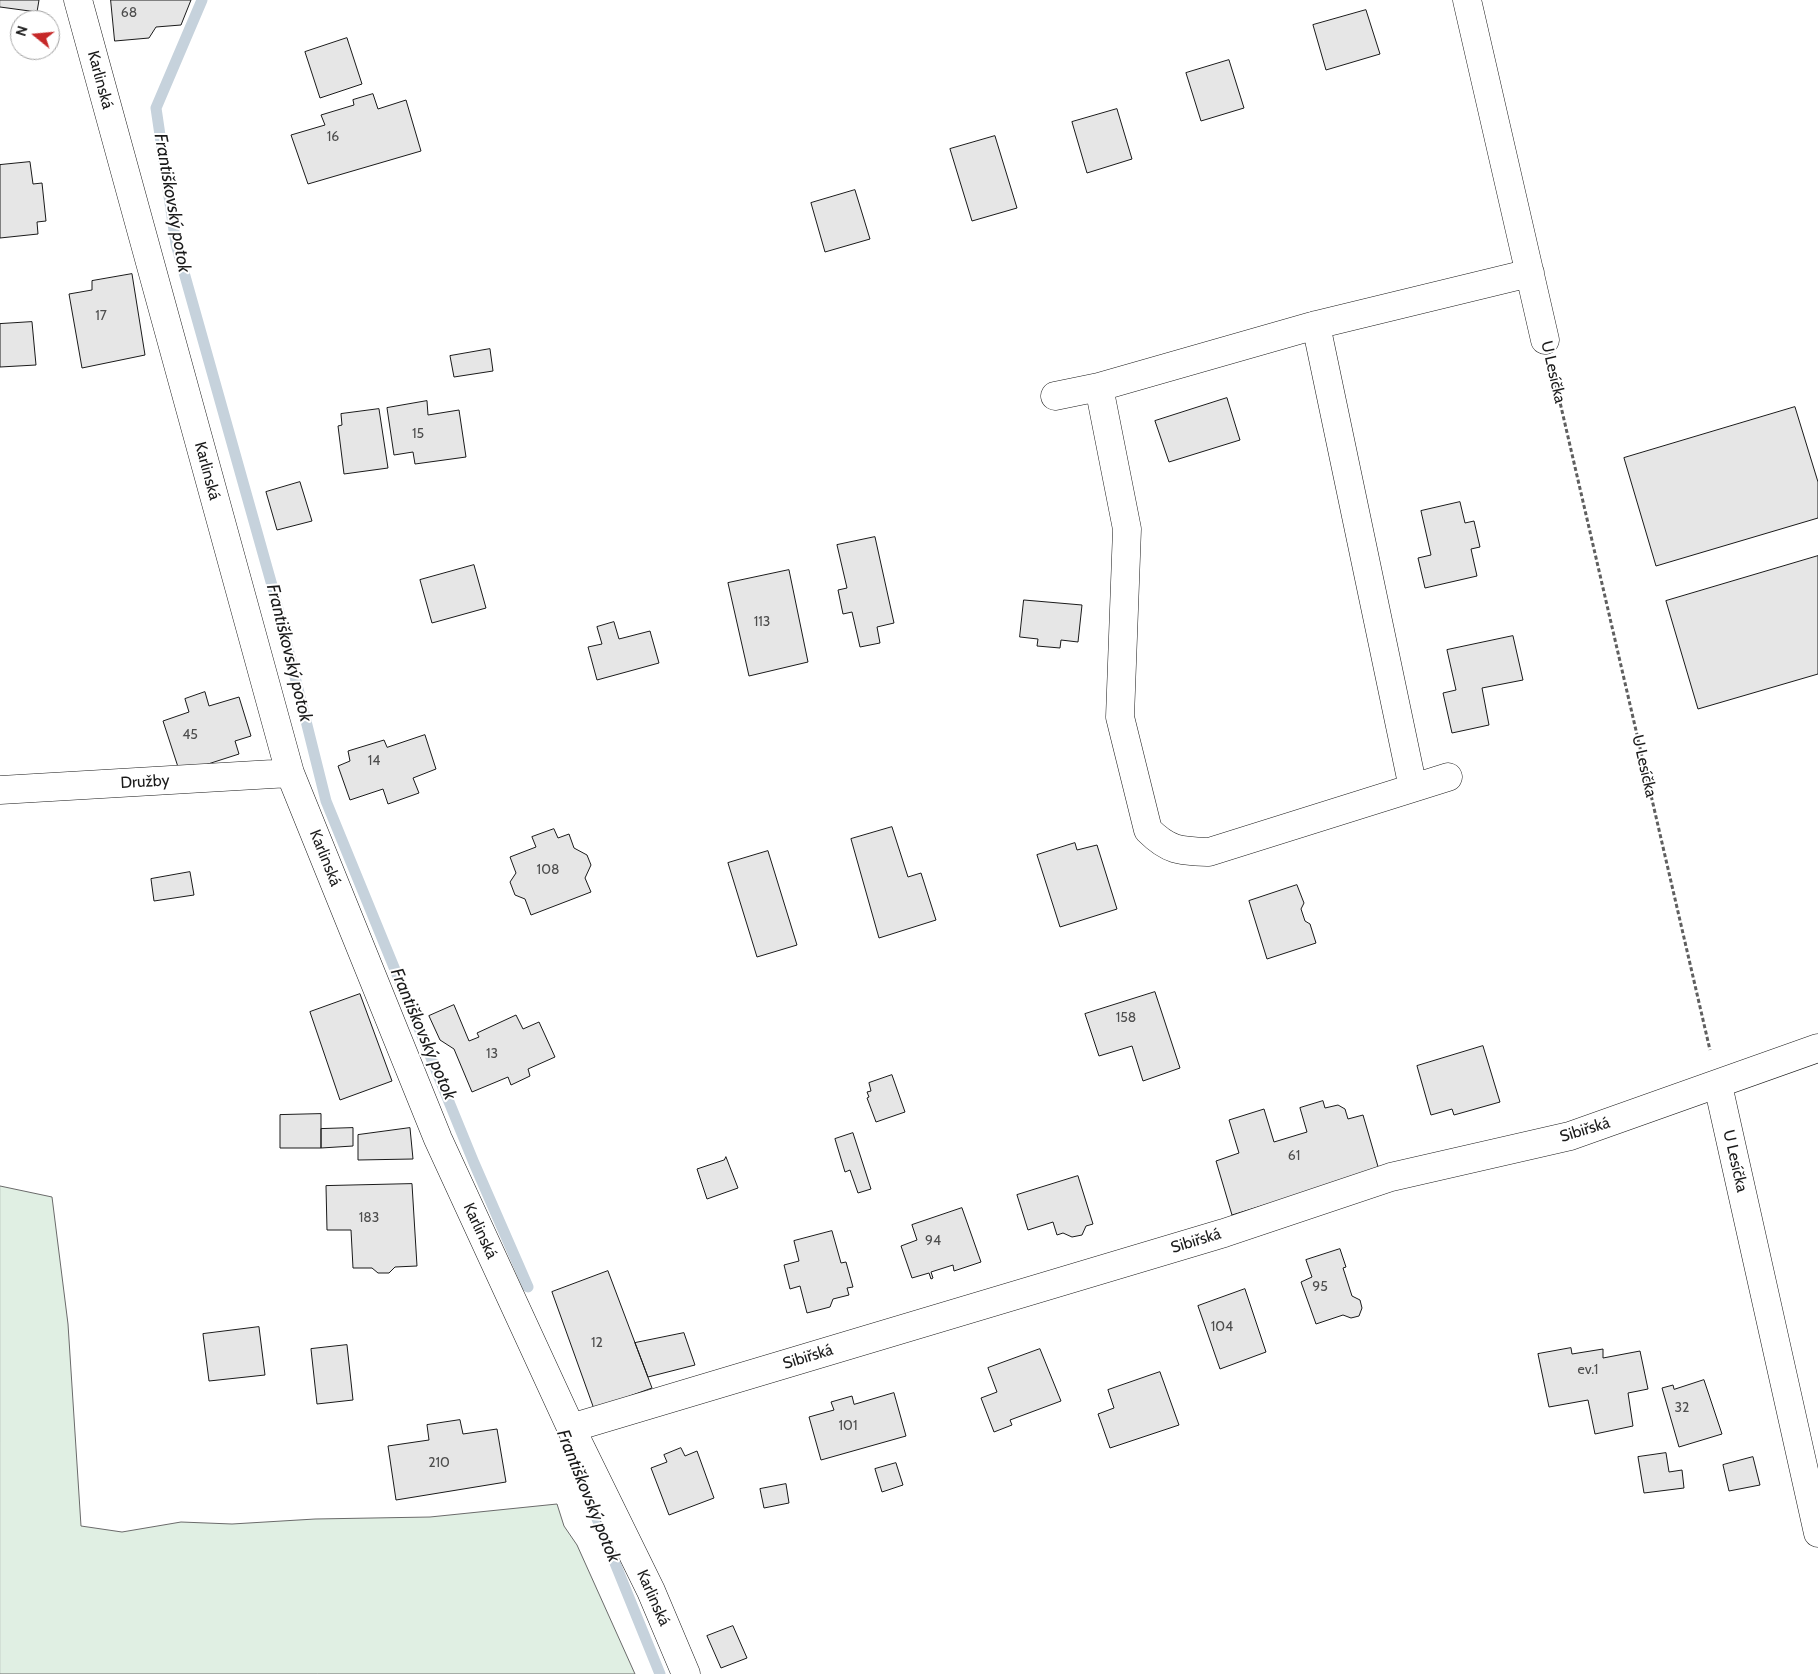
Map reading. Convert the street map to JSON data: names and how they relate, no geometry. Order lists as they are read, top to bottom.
{
  "streets": {
    "street": [
      "Karlinská",
      "U Lesíčka",
      "Družby",
      "Sibiřská"
    ]
  },
  "crossings": [
    ["Karlinská", "Družby"],
    ["Karlinská", "Sibiřská"],
    ["U Lesíčka", "Sibiřská"]
  ],
  "water": ["Františkovský potok"],
  "house_numbers": [
    "68",
    "16",
    "17",
    "15",
    "113",
    "45",
    "14",
    "108",
    "158",
    "13",
    "61",
    "183",
    "94",
    "95",
    "104",
    "12",
    "ev.1",
    "32",
    "101",
    "210"
  ],
  "north": "left"
}
